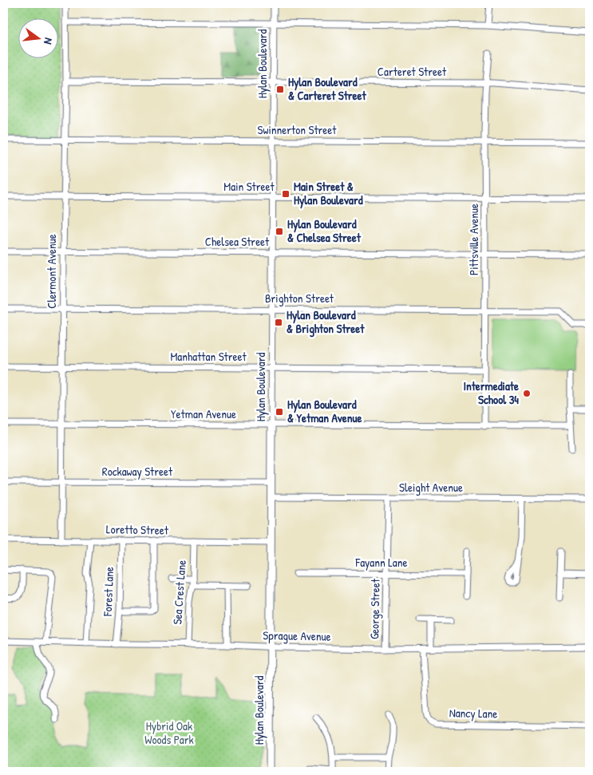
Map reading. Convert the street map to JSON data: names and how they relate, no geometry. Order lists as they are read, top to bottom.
{
  "streets": {
    "main road": ["Hylan Boulevard"],
    "street": [
      "Carteret Street",
      "Swinnerton Street",
      "Main Street",
      "Pittsville Avenue",
      "Chelsea Street",
      "Clermont Avenue",
      "Brighton Street",
      "Manhattan Street",
      "Yetman Avenue",
      "Rockaway Street",
      "Sleight Avenue",
      "Loretto Street",
      "Fayann Lane",
      "Forest Lane",
      "Sea Crest Lane",
      "George Street",
      "Sprague Avenue",
      "Nancy Lane"
    ]
  },
  "crossings": [
    ["Hylan Boulevard", "Carteret Street"],
    ["Hylan Boulevard", "Swinnerton Street"],
    ["Hylan Boulevard", "Main Street"],
    ["Hylan Boulevard", "Chelsea Street"],
    ["Hylan Boulevard", "Brighton Street"],
    ["Hylan Boulevard", "Manhattan Street"],
    ["Hylan Boulevard", "Yetman Avenue"],
    ["Hylan Boulevard", "Rockaway Street"],
    ["Hylan Boulevard", "Sleight Avenue"],
    ["Hylan Boulevard", "Loretto Street"],
    ["Hylan Boulevard", "Sprague Avenue"],
    ["Carteret Street", "Pittsville Avenue"],
    ["Carteret Street", "Clermont Avenue"],
    ["Swinnerton Street", "Pittsville Avenue"],
    ["Swinnerton Street", "Clermont Avenue"],
    ["Main Street", "Pittsville Avenue"],
    ["Main Street", "Clermont Avenue"],
    ["Pittsville Avenue", "Chelsea Street"],
    ["Pittsville Avenue", "Brighton Street"],
    ["Pittsville Avenue", "Manhattan Street"],
    ["Pittsville Avenue", "Yetman Avenue"],
    ["Chelsea Street", "Clermont Avenue"],
    ["Clermont Avenue", "Brighton Street"],
    ["Clermont Avenue", "Manhattan Street"],
    ["Clermont Avenue", "Yetman Avenue"],
    ["Clermont Avenue", "Rockaway Street"],
    ["Clermont Avenue", "Loretto Street"],
    ["Sleight Avenue", "George Street"],
    ["Loretto Street", "Forest Lane"],
    ["Loretto Street", "Sea Crest Lane"],
    ["Fayann Lane", "George Street"],
    ["Forest Lane", "Sprague Avenue"],
    ["Sea Crest Lane", "Sprague Avenue"],
    ["George Street", "Sprague Avenue"],
    ["Sprague Avenue", "Nancy Lane"]
  ],
  "parks": ["Hybrid Oak Woods Park"],
  "places": {
    "transit": [
      "Hylan Boulevard & Carteret Street",
      "Main Street & Hylan Boulevard",
      "Hylan Boulevard & Chelsea Street",
      "Hylan Boulevard & Brighton Street",
      "Hylan Boulevard & Yetman Avenue"
    ],
    "other": ["Intermediate School 34"]
  },
  "north": "right"
}
